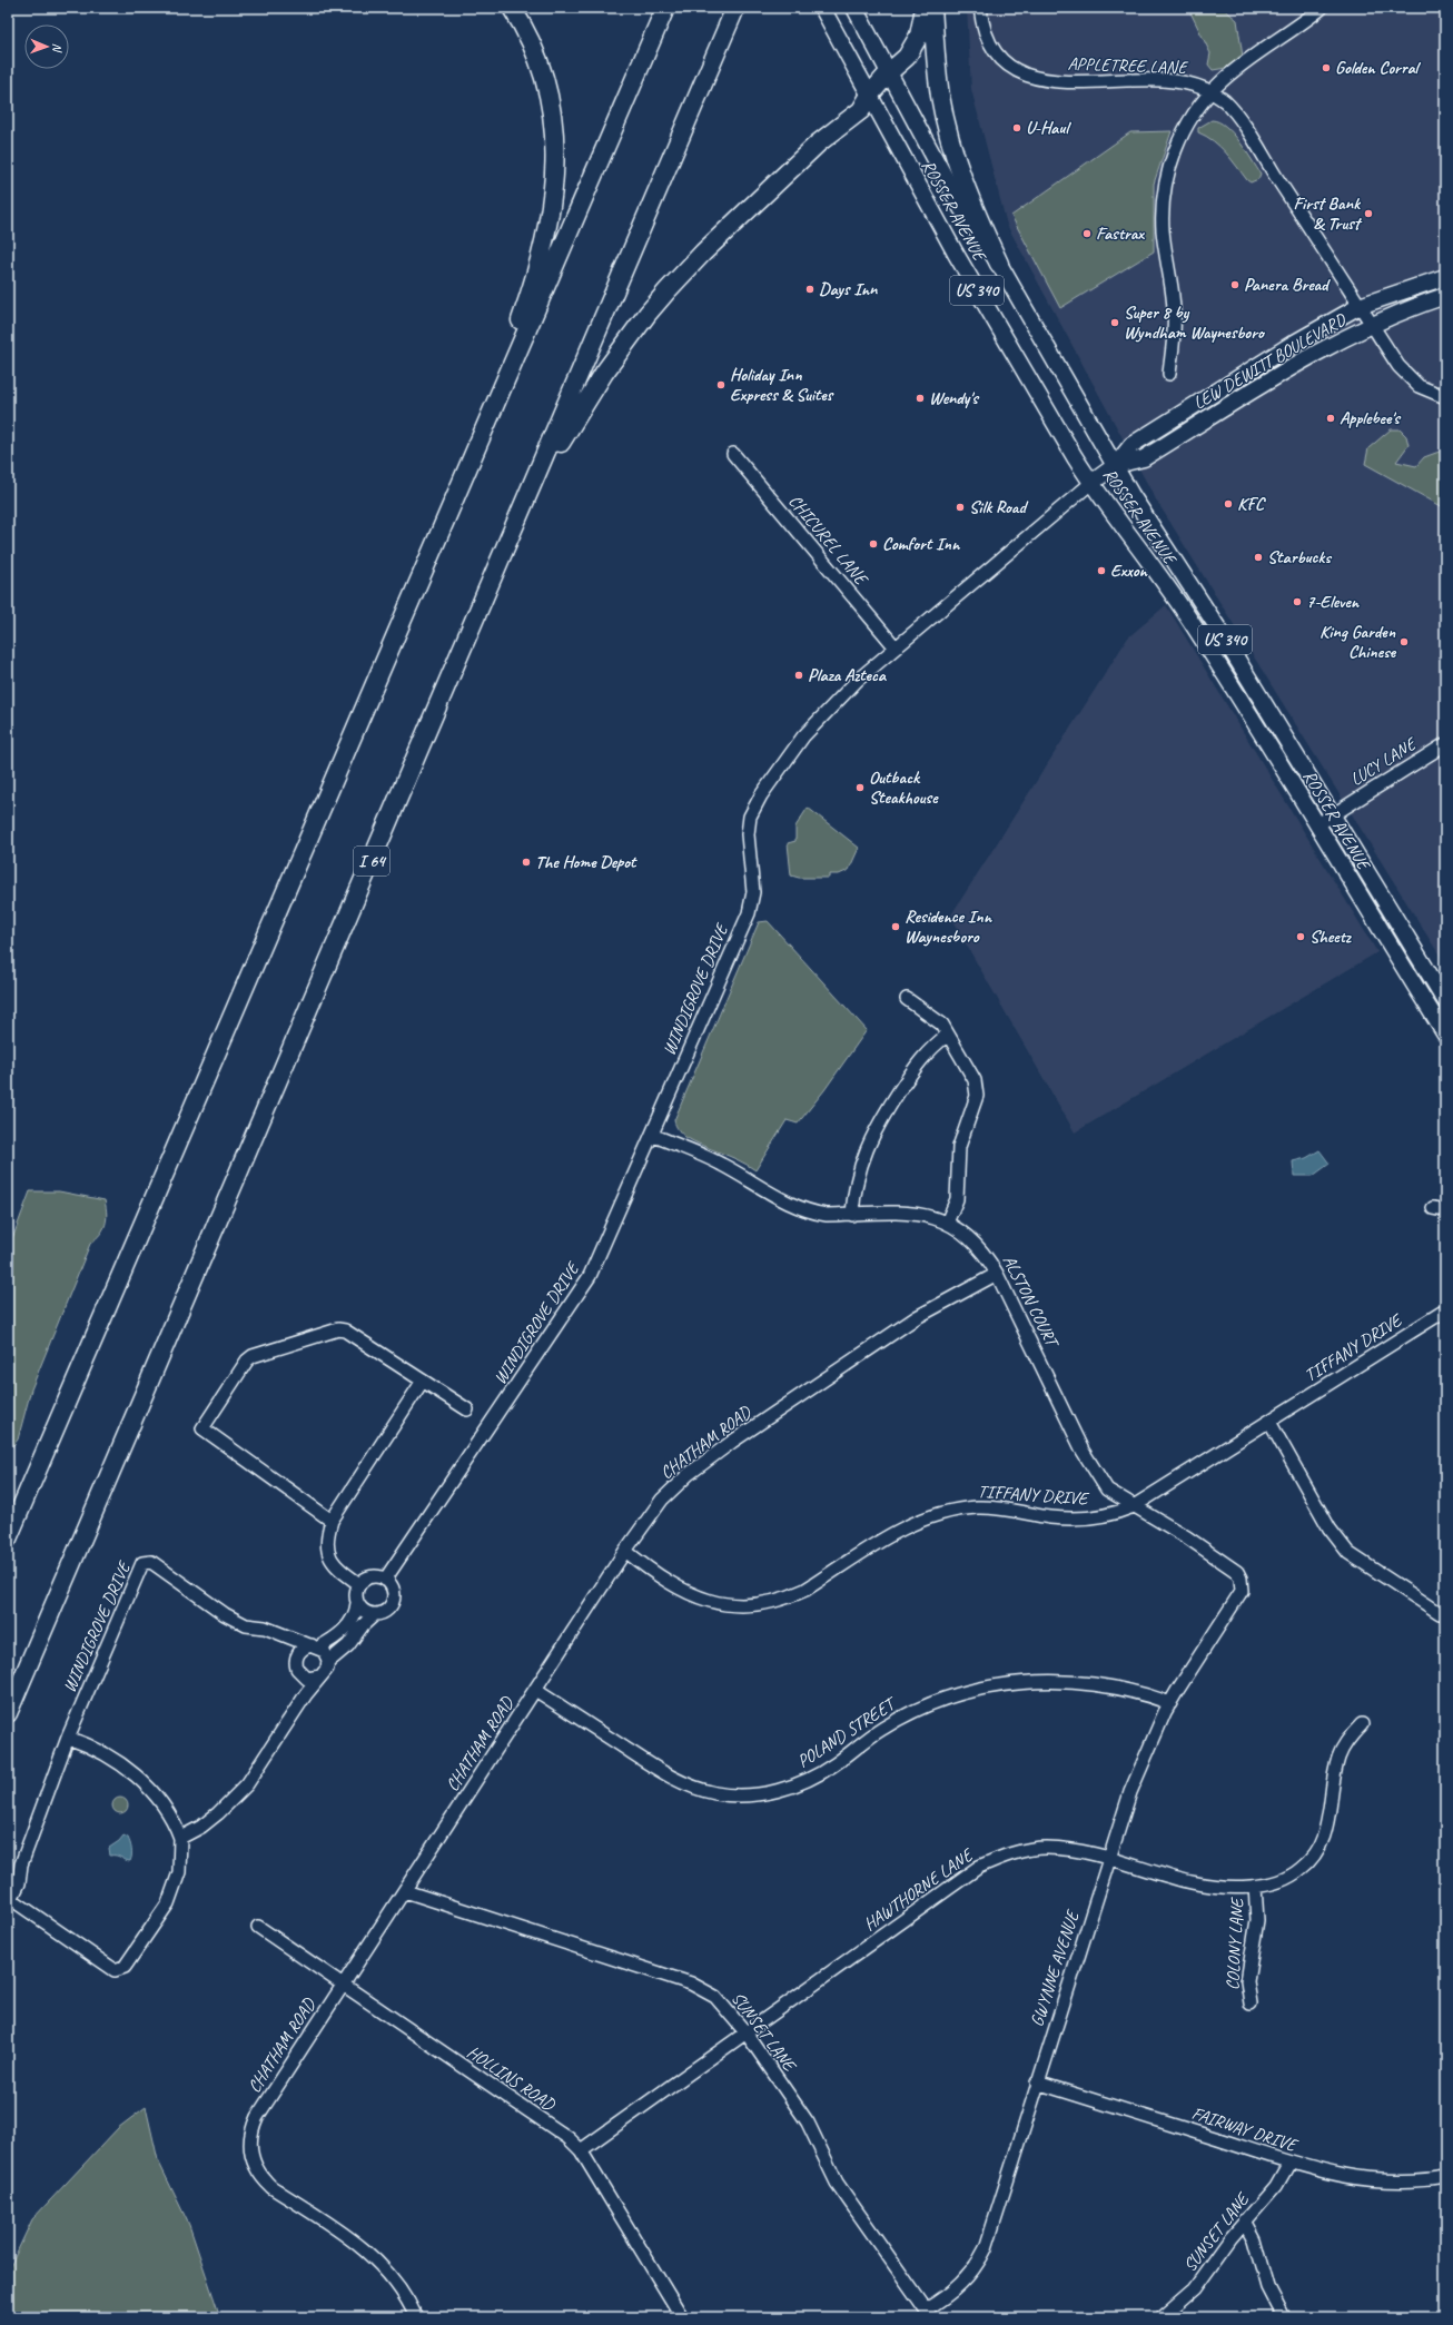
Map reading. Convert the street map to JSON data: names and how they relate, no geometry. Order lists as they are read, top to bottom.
{
  "streets": {
    "highway": ["I 64"],
    "main road": ["ROSSER AVENUE", "US 340", "LEW DEWITT BOULEVARD"],
    "street": [
      "APPLETREE LANE",
      "CHICUREL LANE",
      "LUCY LANE",
      "WINDIGROVE DRIVE",
      "ALSTON COURT",
      "TIFFANY DRIVE",
      "CHATHAM ROAD",
      "POLAND STREET",
      "HAWTHORNE LANE",
      "COLONY LANE",
      "GWYNNE AVENUE",
      "SUNSET LANE",
      "HOLLINS ROAD",
      "FAIRWAY DRIVE"
    ]
  },
  "crossings": [
    ["APPLETREE LANE", "LEW DEWITT BOULEVARD"],
    ["ROSSER AVENUE", "LEW DEWITT BOULEVARD"],
    ["ROSSER AVENUE", "LUCY LANE"],
    ["ROSSER AVENUE", "WINDIGROVE DRIVE"],
    ["LEW DEWITT BOULEVARD", "WINDIGROVE DRIVE"],
    ["CHICUREL LANE", "WINDIGROVE DRIVE"],
    ["WINDIGROVE DRIVE", "ALSTON COURT"],
    ["ALSTON COURT", "TIFFANY DRIVE"],
    ["ALSTON COURT", "CHATHAM ROAD"],
    ["ALSTON COURT", "GWYNNE AVENUE"],
    ["TIFFANY DRIVE", "CHATHAM ROAD"],
    ["CHATHAM ROAD", "POLAND STREET"],
    ["CHATHAM ROAD", "SUNSET LANE"],
    ["CHATHAM ROAD", "HOLLINS ROAD"],
    ["POLAND STREET", "GWYNNE AVENUE"],
    ["HAWTHORNE LANE", "COLONY LANE"],
    ["HAWTHORNE LANE", "GWYNNE AVENUE"],
    ["HAWTHORNE LANE", "SUNSET LANE"],
    ["HAWTHORNE LANE", "HOLLINS ROAD"],
    ["GWYNNE AVENUE", "SUNSET LANE"],
    ["GWYNNE AVENUE", "FAIRWAY DRIVE"],
    ["SUNSET LANE", "FAIRWAY DRIVE"]
  ],
  "places": [
    "Golden Corral",
    "U-Haul",
    "First Bank & Trust",
    "Fastrax",
    "Panera Bread",
    "Days Inn",
    "Super 8 by Wyndham Waynesboro",
    "Holiday Inn Express & Suites",
    "Wendy's",
    "Applebee's",
    "KFC",
    "Silk Road",
    "Comfort Inn",
    "Starbucks",
    "Exxon",
    "7-Eleven",
    "King Garden Chinese",
    "Plaza Azteca",
    "Outback Steakhouse",
    "The Home Depot",
    "Residence Inn Waynesboro",
    "Sheetz"
  ],
  "north": "right"
}
